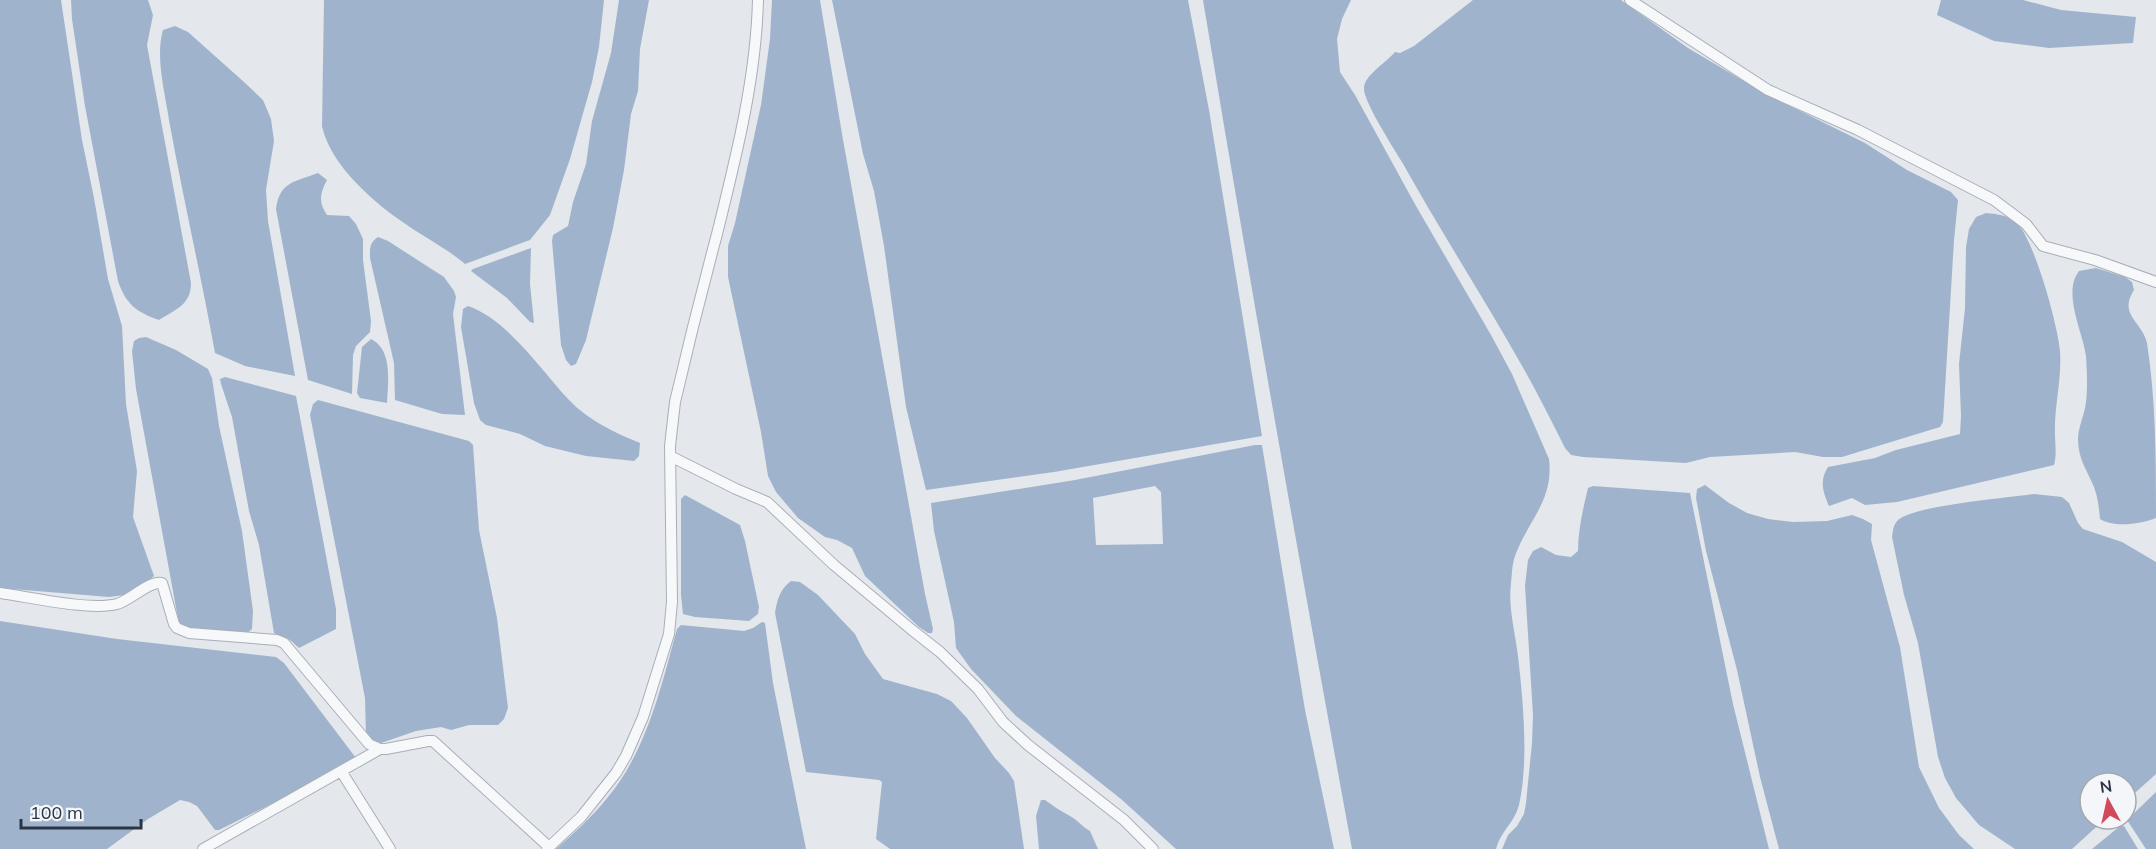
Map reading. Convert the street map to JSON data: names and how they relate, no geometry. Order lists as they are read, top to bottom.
{
  "scale_bar": "100 m",
  "north": "top"
}
